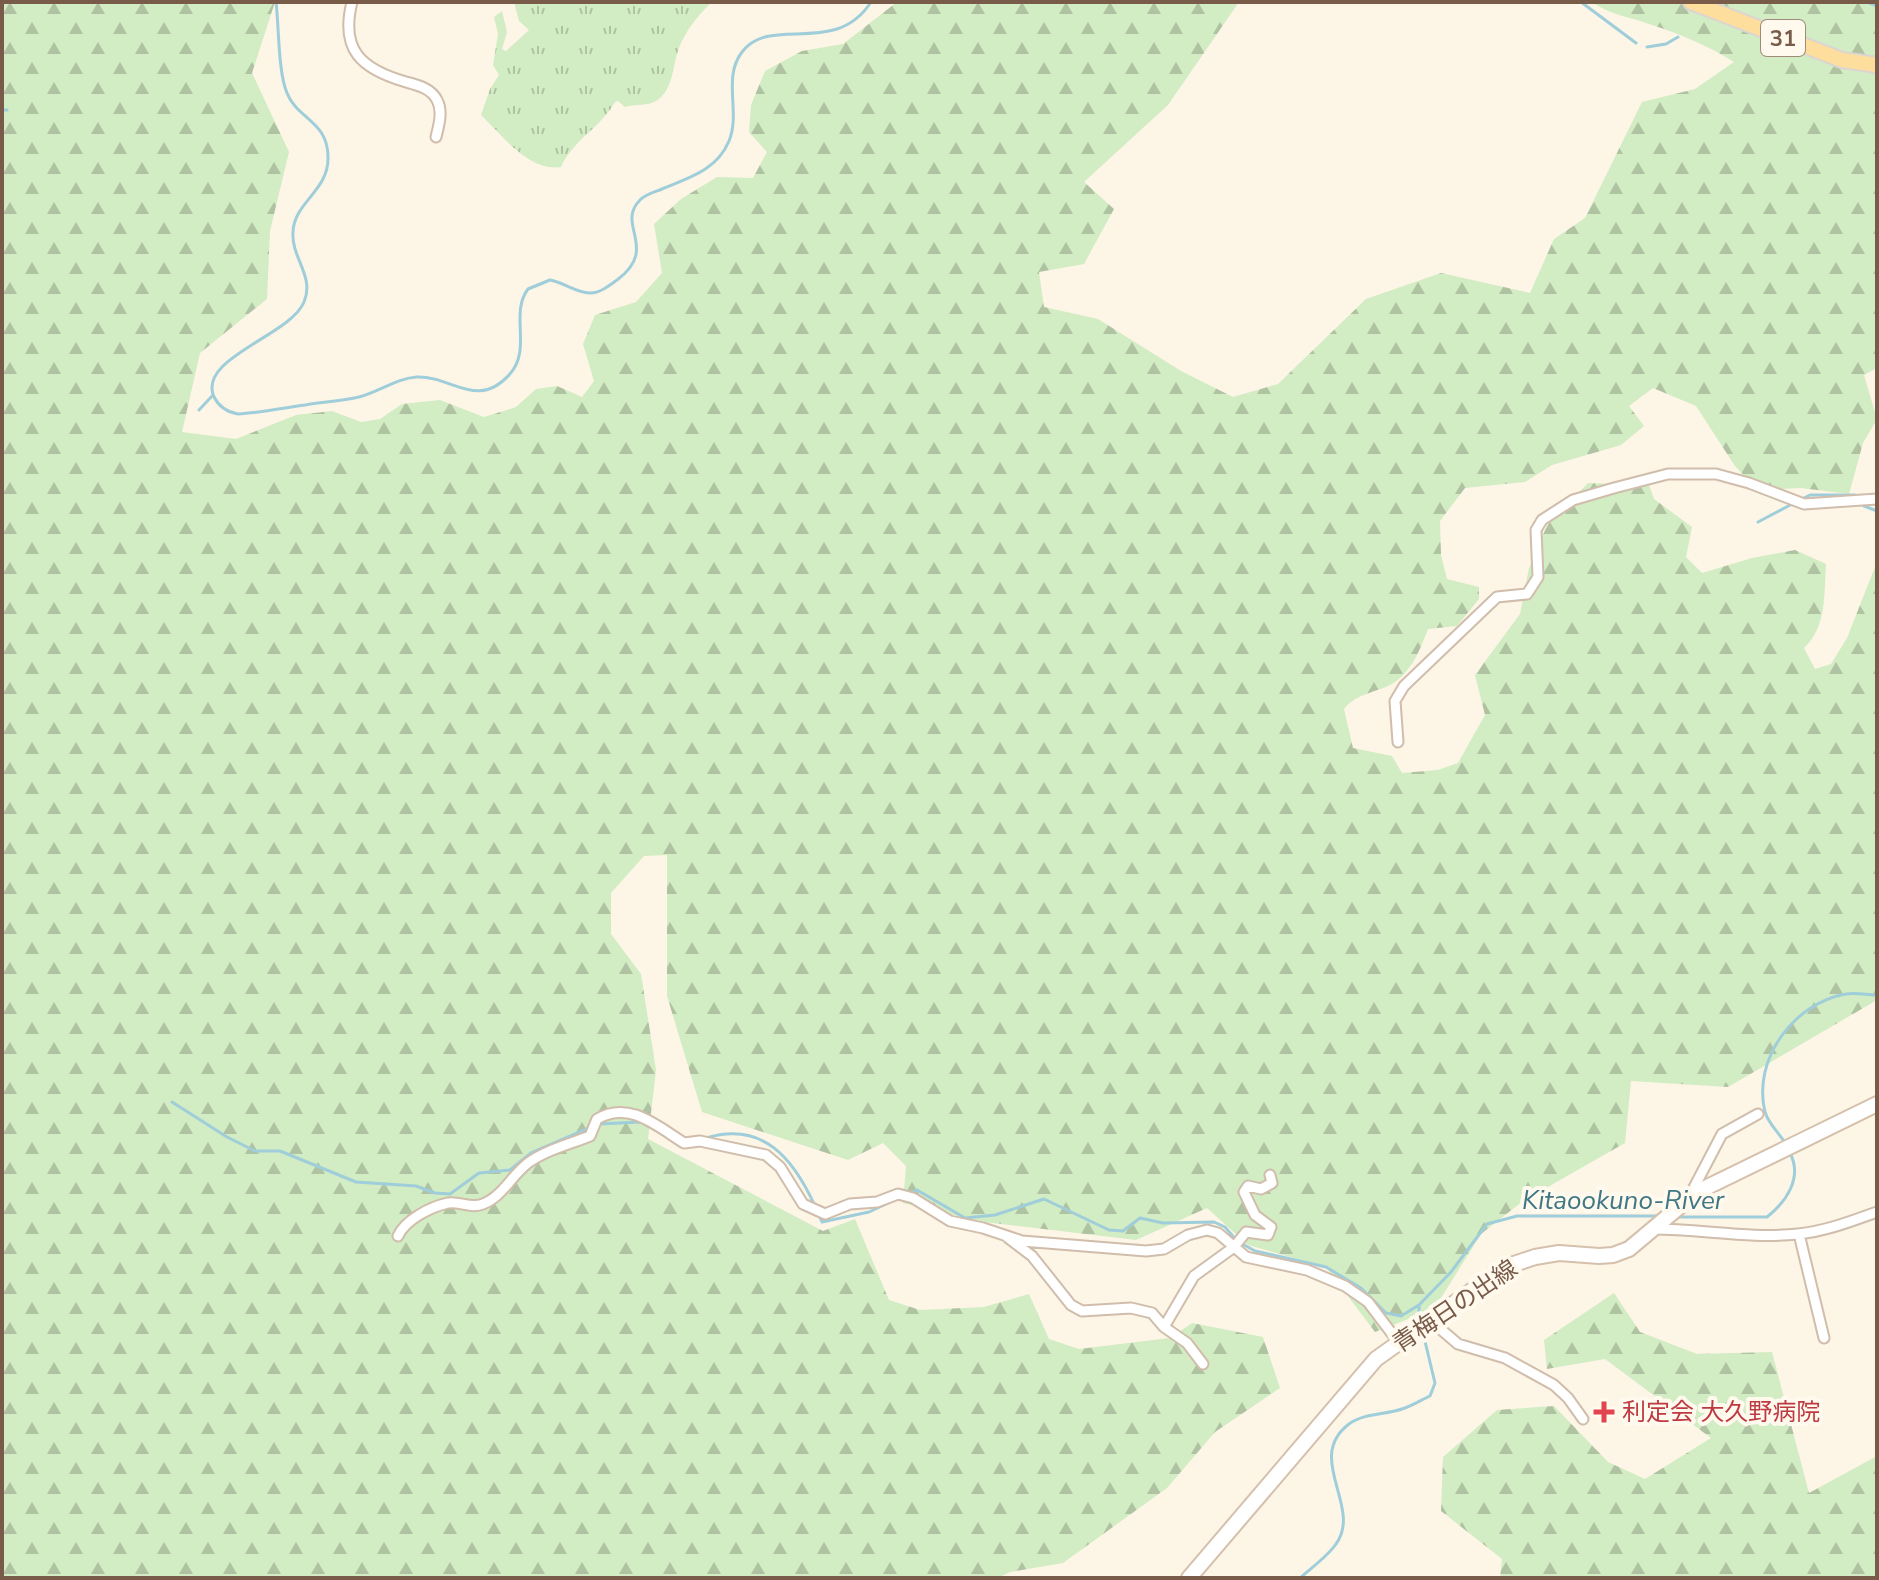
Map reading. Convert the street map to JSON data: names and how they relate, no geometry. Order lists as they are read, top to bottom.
{
  "streets": {
    "main road": ["31", "青梅日の出線"]
  },
  "water": ["Kitaookuno-River"],
  "places": {
    "health": ["利定会 大久野病院"]
  }
}
